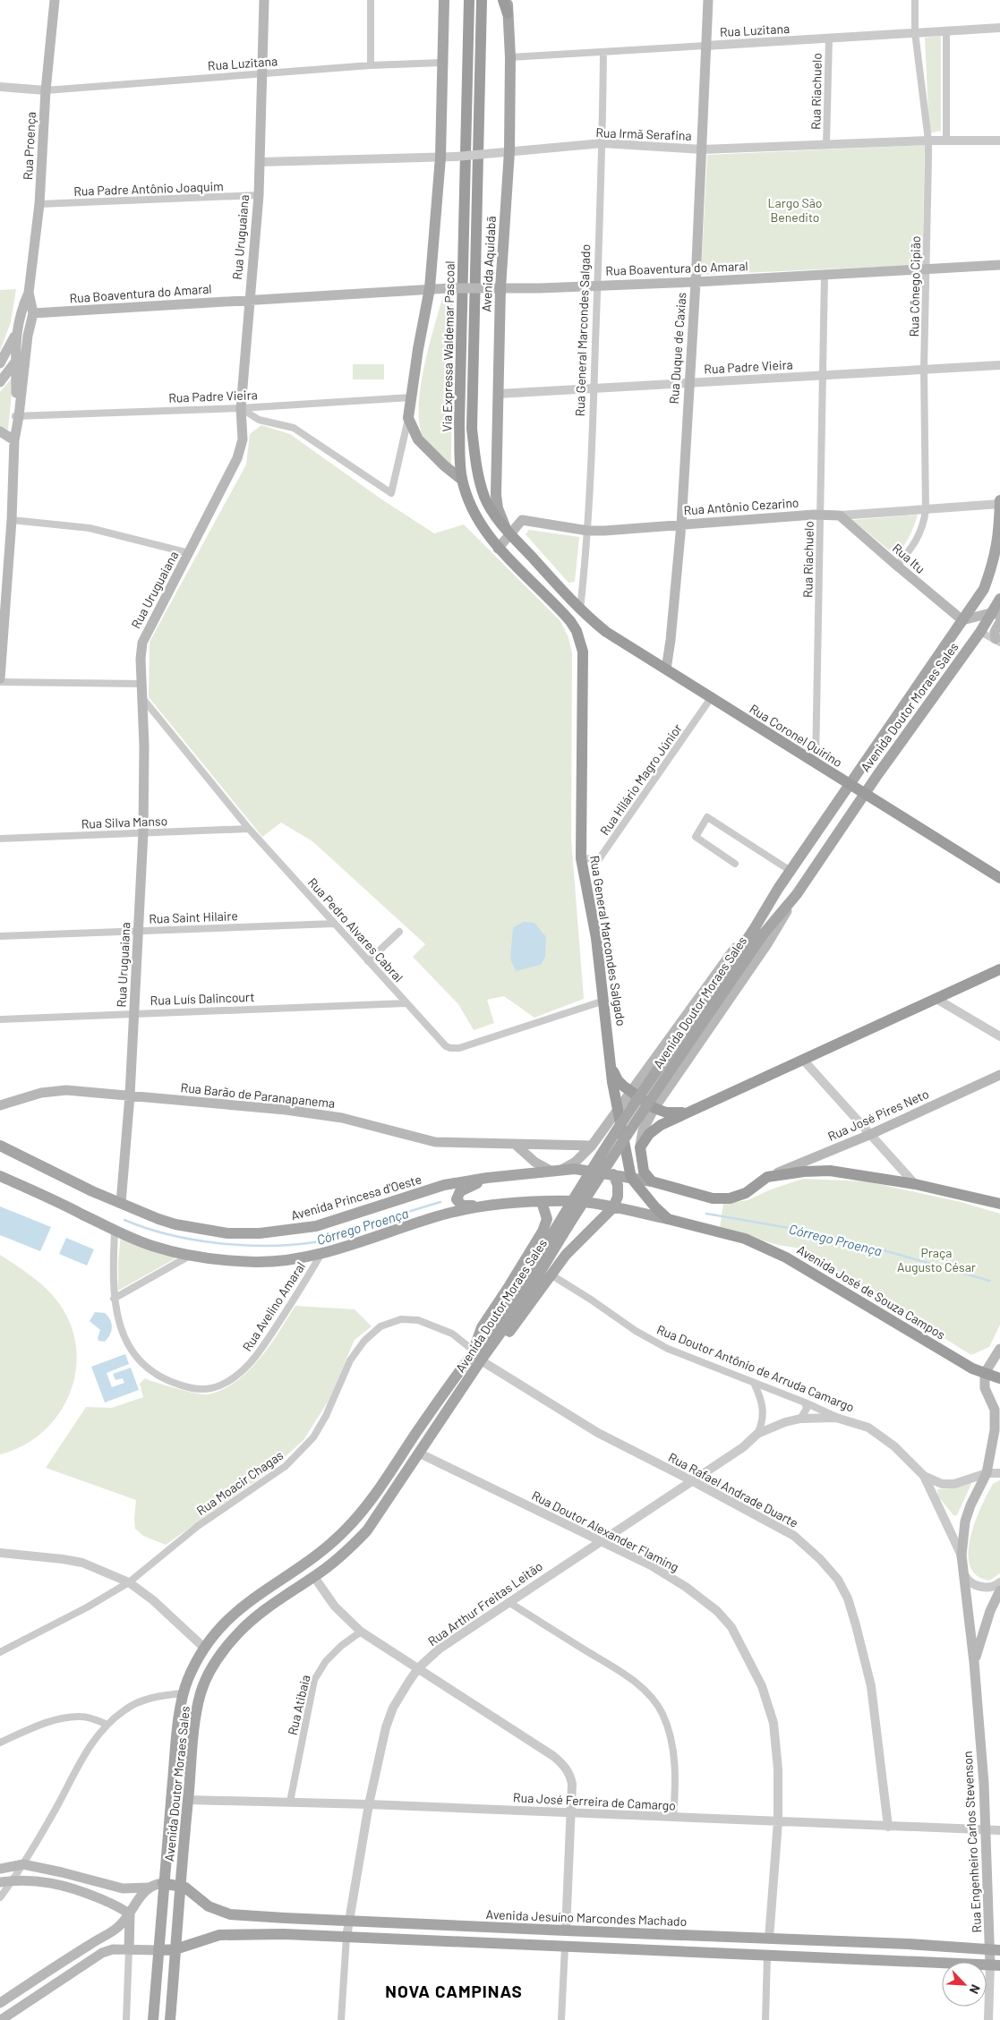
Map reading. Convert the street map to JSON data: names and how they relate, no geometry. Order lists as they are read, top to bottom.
{
  "streets": {
    "highway": [
      "Rua General Marcondes Salgado",
      "Via Expressa Waldemar Pascoal",
      "Rua Coronel Quirino",
      "Avenida José de Souza Campos"
    ],
    "main road": [
      "Rua Proença",
      "Rua Uruguaiana",
      "Avenida Aquidabã",
      "Rua Boaventura do Amaral",
      "Rua Duque de Caxias",
      "Rua Antônio Cezarino",
      "Rua Itu",
      "Avenida Doutor Moraes Sales",
      "Rua Barão de Paranapanema",
      "Rua José Pires Neto",
      "Avenida Princesa d'Oeste",
      "Rua Engenheiro Carlos Stevenson",
      "Avenida Jesuíno Marcondes Machado"
    ],
    "street": [
      "Rua Luzitana",
      "Rua Riachuelo",
      "Rua Irmã Serafina",
      "Rua Padre Antônio Joaquim",
      "Rua Cônego Cipião",
      "Rua Padre Vieira",
      "Rua Hilário Magro Júnior",
      "Rua Silva Manso",
      "Rua Saint Hilaire",
      "Rua Pedro Alvares Cabral",
      "Rua Luís Dalincourt",
      "Rua Avelino Amaral",
      "Rua Doutor Antônio de Arruda Camargo",
      "Rua Moacir Chagas",
      "Rua Rafael Andrade Duarte",
      "Rua Doutor Alexander Flaming",
      "Rua Arthur Freitas Leitão",
      "Rua Atibaia",
      "Rua José Ferreira de Camargo"
    ]
  },
  "crossings": [
    ["Rua Luzitana", "Rua Riachuelo"],
    ["Rua Luzitana", "Rua Proença"],
    ["Rua Luzitana", "Rua Uruguaiana"],
    ["Rua Luzitana", "Avenida Aquidabã"],
    ["Rua Luzitana", "Rua Cônego Cipião"],
    ["Rua Luzitana", "Rua General Marcondes Salgado"],
    ["Rua Luzitana", "Rua Duque de Caxias"],
    ["Rua Riachuelo", "Rua Irmã Serafina"],
    ["Rua Riachuelo", "Rua Boaventura do Amaral"],
    ["Rua Riachuelo", "Rua Padre Vieira"],
    ["Rua Riachuelo", "Rua Antônio Cezarino"],
    ["Rua Riachuelo", "Rua Coronel Quirino"],
    ["Rua Irmã Serafina", "Rua Uruguaiana"],
    ["Rua Irmã Serafina", "Avenida Aquidabã"],
    ["Rua Irmã Serafina", "Rua Cônego Cipião"],
    ["Rua Irmã Serafina", "Rua General Marcondes Salgado"],
    ["Rua Irmã Serafina", "Rua Duque de Caxias"],
    ["Rua Proença", "Rua Padre Antônio Joaquim"],
    ["Rua Proença", "Rua Boaventura do Amaral"],
    ["Rua Proença", "Rua Padre Vieira"],
    ["Rua Padre Antônio Joaquim", "Rua Uruguaiana"],
    ["Rua Uruguaiana", "Rua Boaventura do Amaral"],
    ["Rua Uruguaiana", "Rua Padre Vieira"],
    ["Rua Uruguaiana", "Rua Silva Manso"],
    ["Rua Uruguaiana", "Rua Saint Hilaire"],
    ["Rua Uruguaiana", "Rua Pedro Alvares Cabral"],
    ["Rua Uruguaiana", "Rua Luís Dalincourt"],
    ["Rua Uruguaiana", "Rua Barão de Paranapanema"],
    ["Rua Uruguaiana", "Avenida Princesa d'Oeste"],
    ["Avenida Aquidabã", "Rua Boaventura do Amaral"],
    ["Avenida Aquidabã", "Via Expressa Waldemar Pascoal"],
    ["Avenida Aquidabã", "Rua Padre Vieira"],
    ["Avenida Aquidabã", "Rua Antônio Cezarino"],
    ["Rua Boaventura do Amaral", "Rua Cônego Cipião"],
    ["Rua Boaventura do Amaral", "Rua General Marcondes Salgado"],
    ["Rua Boaventura do Amaral", "Rua Duque de Caxias"],
    ["Rua Cônego Cipião", "Rua Padre Vieira"],
    ["Rua Cônego Cipião", "Rua Antônio Cezarino"],
    ["Rua Cônego Cipião", "Rua Itu"],
    ["Rua General Marcondes Salgado", "Via Expressa Waldemar Pascoal"],
    ["Rua General Marcondes Salgado", "Rua Padre Vieira"],
    ["Rua General Marcondes Salgado", "Rua Antônio Cezarino"],
    ["Rua General Marcondes Salgado", "Avenida Doutor Moraes Sales"],
    ["Rua General Marcondes Salgado", "Rua Coronel Quirino"],
    ["Rua General Marcondes Salgado", "Rua Hilário Magro Júnior"],
    ["Rua General Marcondes Salgado", "Rua Pedro Alvares Cabral"],
    ["Rua General Marcondes Salgado", "Avenida José de Souza Campos"],
    ["Via Expressa Waldemar Pascoal", "Rua Antônio Cezarino"],
    ["Via Expressa Waldemar Pascoal", "Rua Coronel Quirino"],
    ["Rua Duque de Caxias", "Rua Padre Vieira"],
    ["Rua Duque de Caxias", "Rua Antônio Cezarino"],
    ["Rua Duque de Caxias", "Rua Coronel Quirino"],
    ["Rua Antônio Cezarino", "Rua Itu"],
    ["Rua Antônio Cezarino", "Avenida Doutor Moraes Sales"],
    ["Rua Itu", "Avenida Doutor Moraes Sales"],
    ["Avenida Doutor Moraes Sales", "Rua Coronel Quirino"],
    ["Avenida Doutor Moraes Sales", "Rua Barão de Paranapanema"],
    ["Avenida Doutor Moraes Sales", "Avenida Princesa d'Oeste"],
    ["Avenida Doutor Moraes Sales", "Rua Moacir Chagas"],
    ["Avenida Doutor Moraes Sales", "Rua Rafael Andrade Duarte"],
    ["Avenida Doutor Moraes Sales", "Rua Doutor Alexander Flaming"],
    ["Avenida Doutor Moraes Sales", "Rua José Ferreira de Camargo"],
    ["Avenida Doutor Moraes Sales", "Avenida Jesuíno Marcondes Machado"],
    ["Rua Coronel Quirino", "Rua Hilário Magro Júnior"],
    ["Rua Silva Manso", "Rua Pedro Alvares Cabral"],
    ["Rua Saint Hilaire", "Rua Pedro Alvares Cabral"],
    ["Rua Pedro Alvares Cabral", "Rua Luís Dalincourt"],
    ["Rua Doutor Antônio de Arruda Camargo", "Rua Arthur Freitas Leitão"],
    ["Rua Doutor Antônio de Arruda Camargo", "Rua Engenheiro Carlos Stevenson"],
    ["Rua Moacir Chagas", "Rua Rafael Andrade Duarte"],
    ["Rua Rafael Andrade Duarte", "Rua Arthur Freitas Leitão"],
    ["Rua Rafael Andrade Duarte", "Rua José Ferreira de Camargo"],
    ["Rua Doutor Alexander Flaming", "Rua Arthur Freitas Leitão"],
    ["Rua Doutor Alexander Flaming", "Rua José Ferreira de Camargo"],
    ["Rua Doutor Alexander Flaming", "Avenida Jesuíno Marcondes Machado"],
    ["Rua Arthur Freitas Leitão", "Rua José Ferreira de Camargo"],
    ["Rua Arthur Freitas Leitão", "Avenida Jesuíno Marcondes Machado"],
    ["Rua Atibaia", "Rua José Ferreira de Camargo"],
    ["Rua José Ferreira de Camargo", "Rua Engenheiro Carlos Stevenson"],
    ["Rua Engenheiro Carlos Stevenson", "Avenida Jesuíno Marcondes Machado"]
  ],
  "districts": ["NOVA CAMPINAS"],
  "water": ["Córrego Proença"],
  "parks": ["Largo São Benedito", "Praça Augusto César"],
  "north": "bottom right"
}
